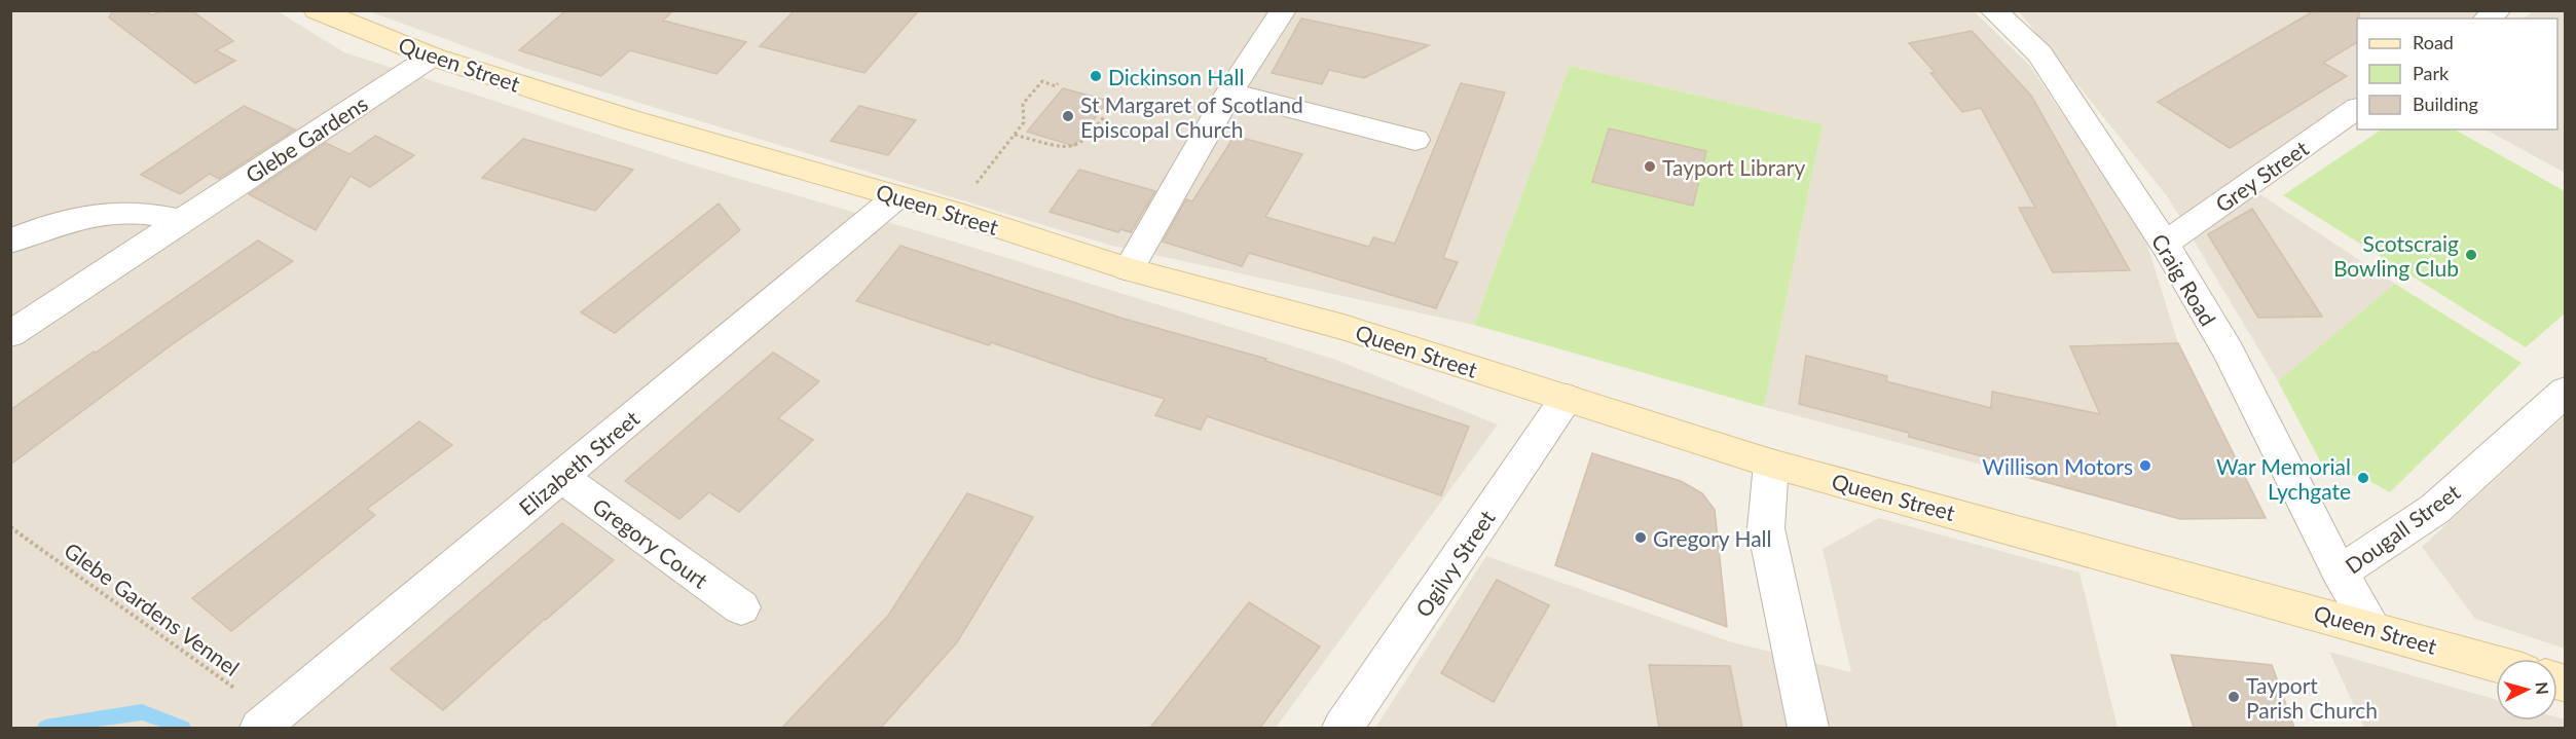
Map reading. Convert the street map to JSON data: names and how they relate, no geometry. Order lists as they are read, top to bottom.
{
  "streets": {
    "main road": ["Queen Street"],
    "street": [
      "Glebe Gardens",
      "Grey Street",
      "Craig Road",
      "Elizabeth Street",
      "Dougall Street",
      "Gregory Court",
      "Ogilvy Street"
    ],
    "path": ["Glebe Gardens Vennel"]
  },
  "crossings": [
    ["Queen Street", "Glebe Gardens"],
    ["Queen Street", "Elizabeth Street"],
    ["Queen Street", "Dougall Street"],
    ["Queen Street", "Ogilvy Street"],
    ["Grey Street", "Craig Road"],
    ["Craig Road", "Dougall Street"],
    ["Elizabeth Street", "Gregory Court"],
    ["Elizabeth Street", "Glebe Gardens Vennel"]
  ],
  "places": [
    "Dickinson Hall",
    "St Margaret of Scotland Episcopal Church",
    "Tayport Library",
    "Scotscraig Bowling Club",
    "Willison Motors",
    "War Memorial Lychgate",
    "Gregory Hall",
    "Tayport Parish Church"
  ],
  "legend": ["Road", "Park", "Building"],
  "north": "right"
}
